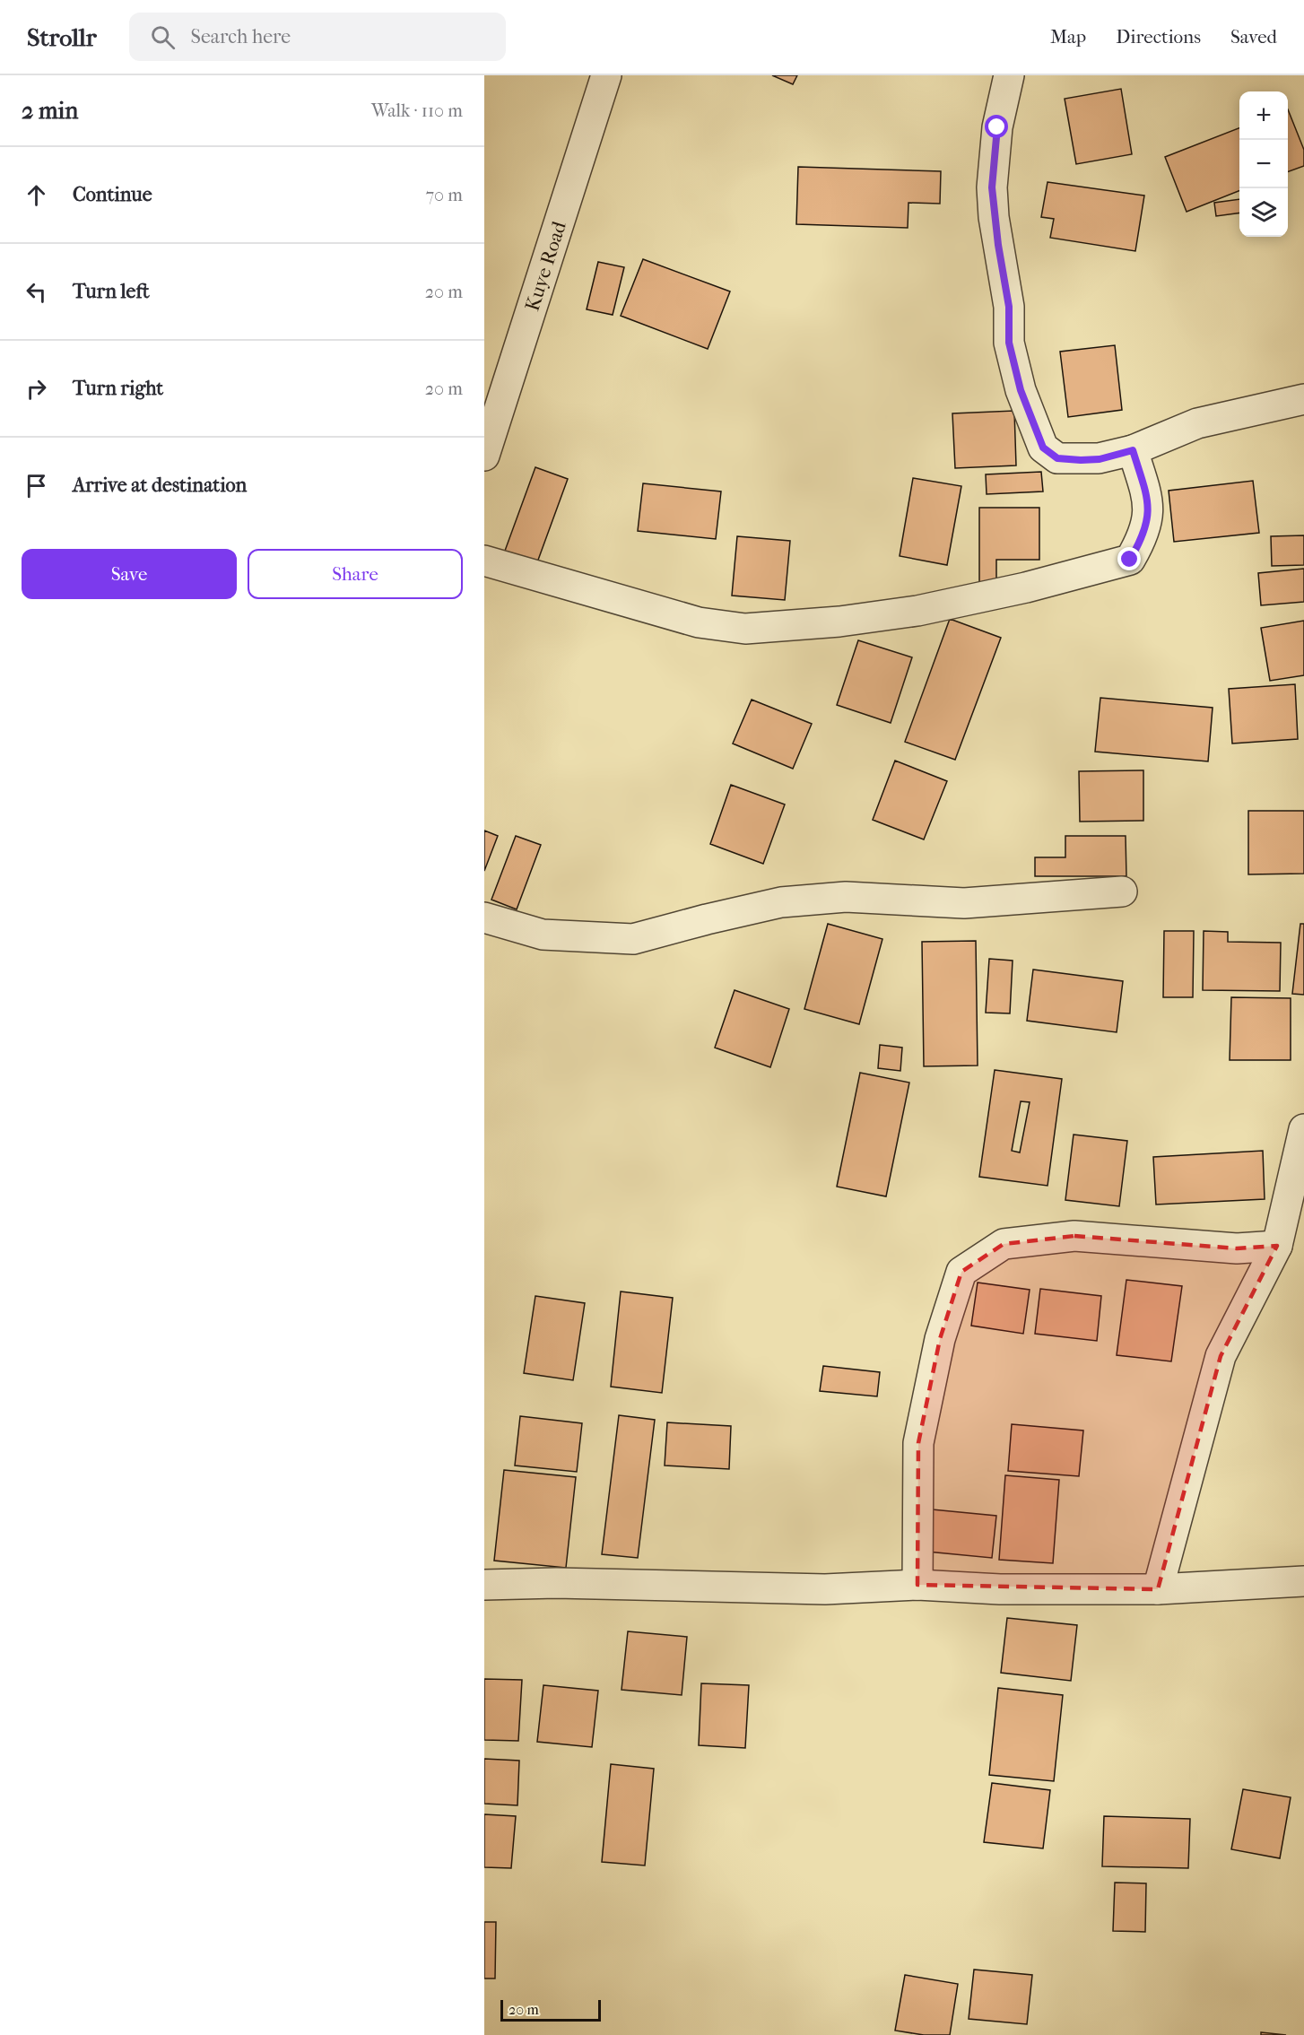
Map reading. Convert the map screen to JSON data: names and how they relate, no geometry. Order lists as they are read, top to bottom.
{
  "streets": {
    "street": ["Kuye Road"]
  },
  "scale_bar": "20 m",
  "page": {
    "header": "Strollr",
    "search": "Search here",
    "nav": ["Map", "Directions", "Saved"],
    "heading": ["2 min", "Walk · 110 m"],
    "map_buttons": ["+", "−"],
    "list": [
      ["Continue", "70 m"],
      ["Turn left", "20 m"],
      ["Turn right", "20 m"],
      "Arrive at destination"
    ],
    "buttons": ["Save", "Share"],
    "scale": "20 m"
  }
}
